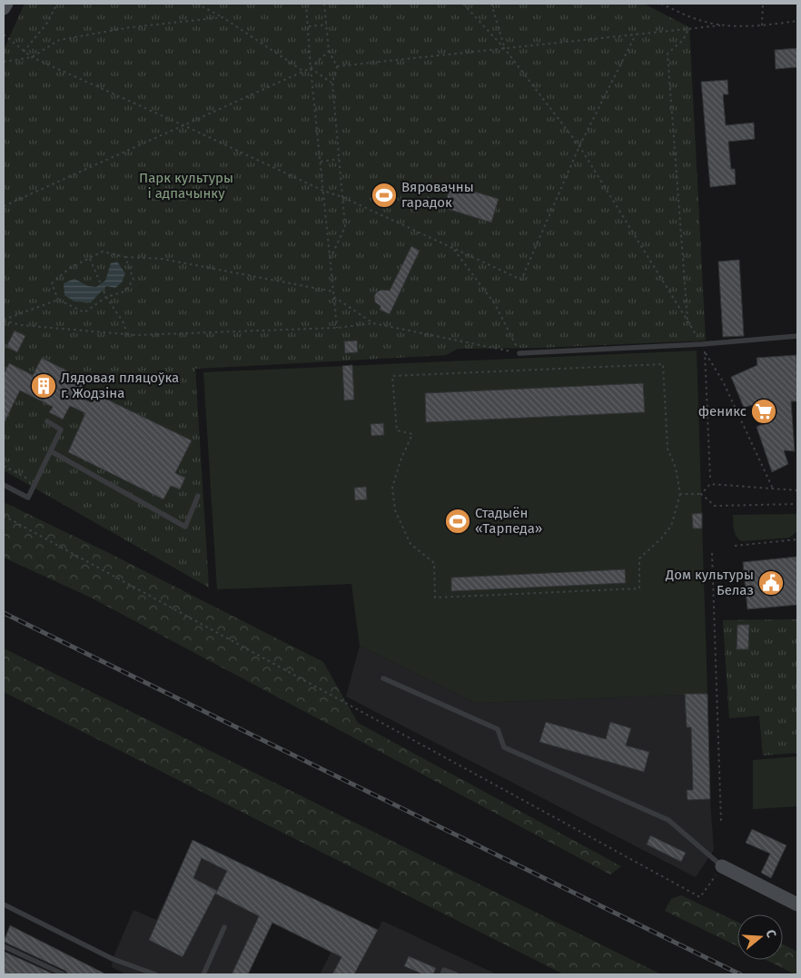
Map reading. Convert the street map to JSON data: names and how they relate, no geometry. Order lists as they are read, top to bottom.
{
  "parks": ["Парк культуры і адпачынку"],
  "places": {
    "sports": ["Вяровачны гарадок", "Стадыён «Тарпеда»"],
    "building": ["Лядовая пляцоўка г. Жодзіна"],
    "supermarket": ["феникс"],
    "public building": ["Дом культуры Белаз"]
  },
  "north": "right"
}
